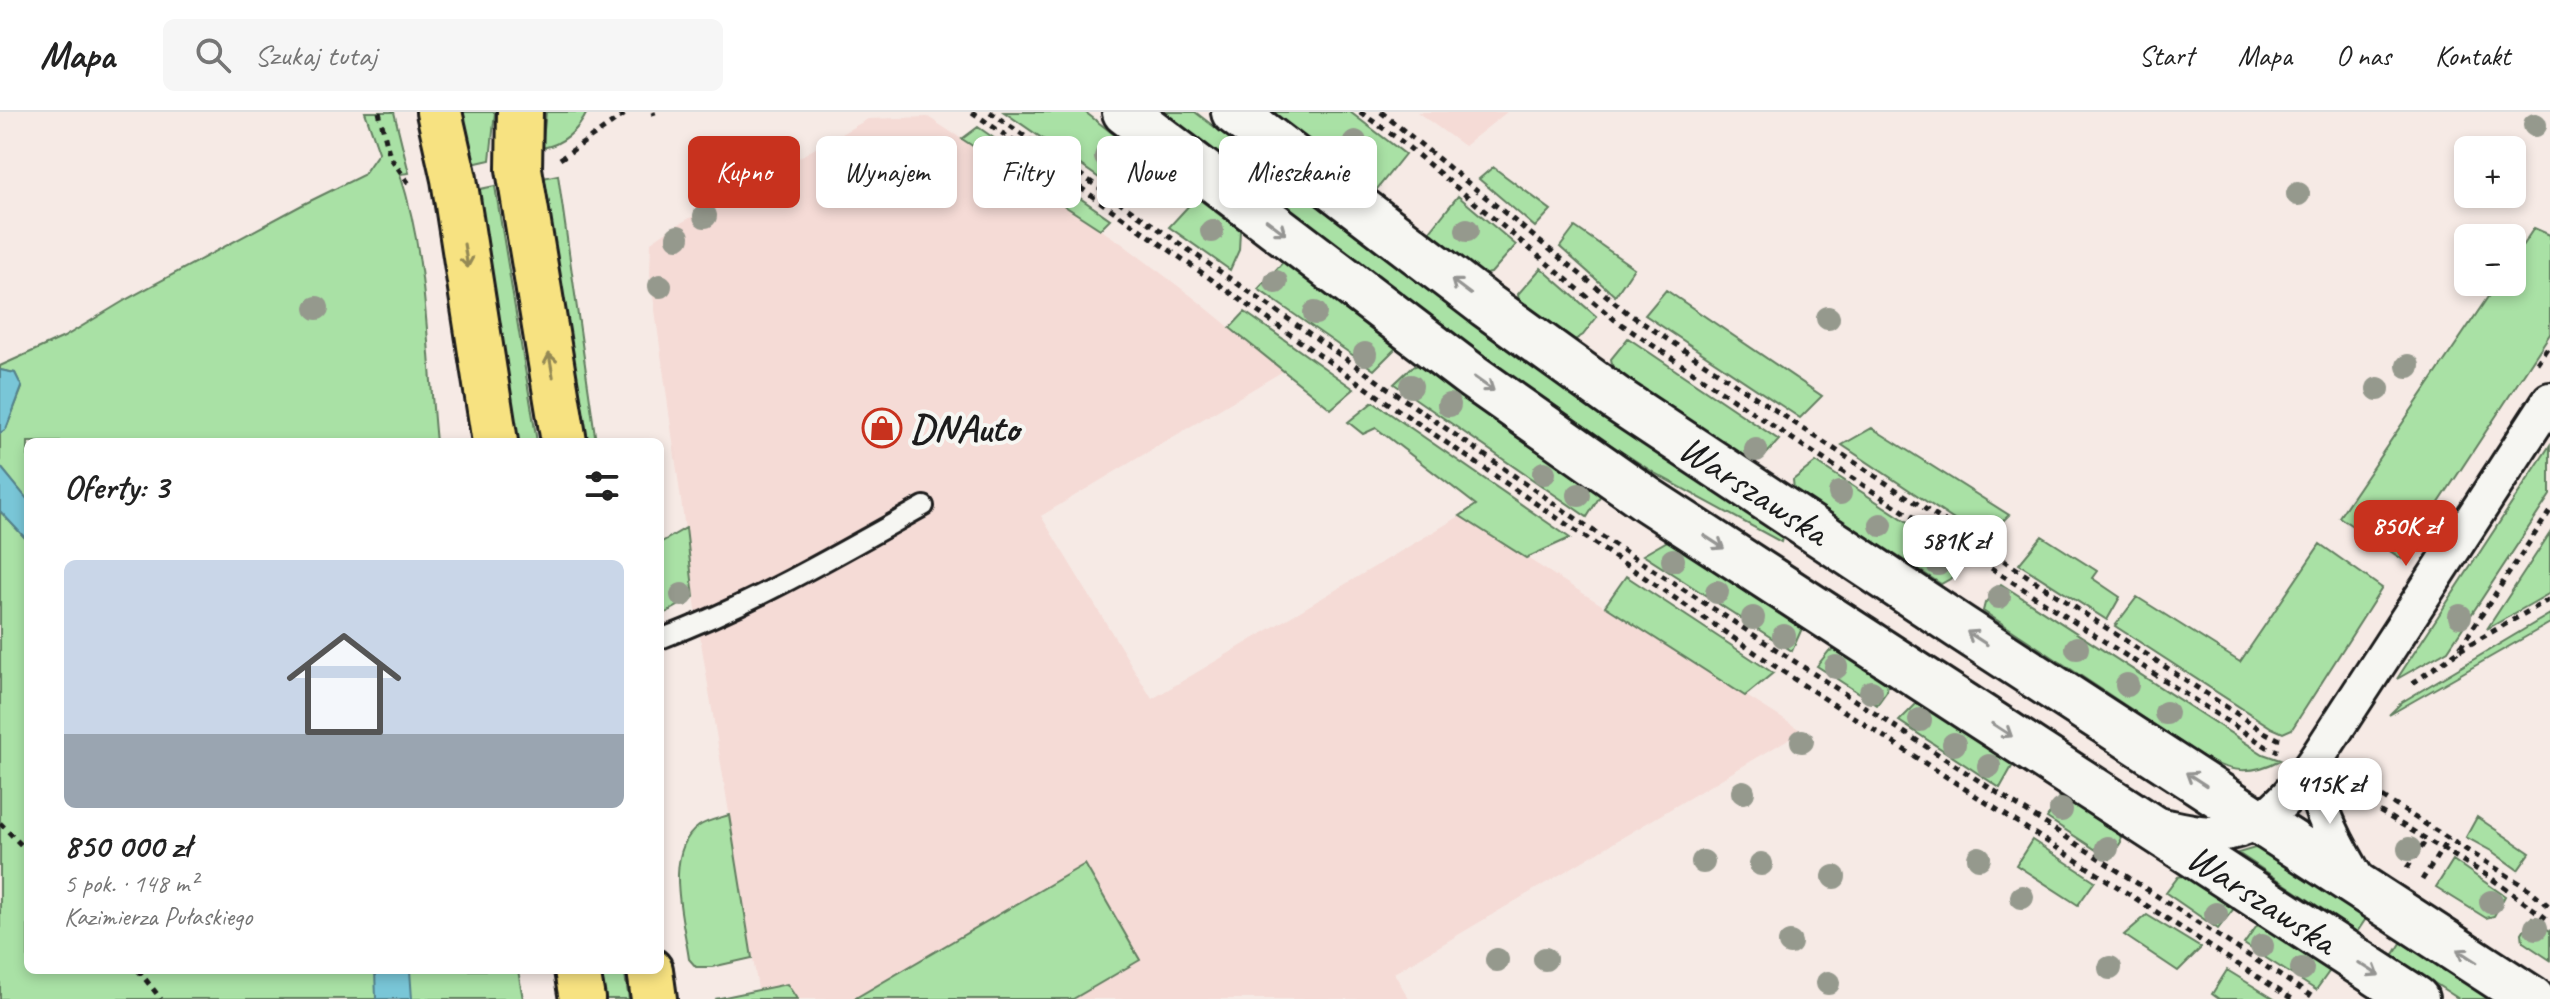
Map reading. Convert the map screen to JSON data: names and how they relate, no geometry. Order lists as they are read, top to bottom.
{
  "streets": {
    "main road": ["Warszawska"]
  },
  "places": {
    "shop": ["DNAuto"]
  },
  "page": {
    "header": "Mapa",
    "search": "Szukaj tutaj",
    "nav": [
      "Start",
      "Mapa",
      "O nas",
      "Kontakt"
    ],
    "map_buttons": ["+", "−"],
    "chip": [
      "Kupno",
      "Wynajem",
      "Filtry",
      "Nowe",
      "Mieszkanie"
    ],
    "heading": "Oferty: 3",
    "price": ["850K zł", "581K zł", "415K zł"],
    "list": [
      {
        "name": "850 000 zł",
        "note": "5 pok. · 148 m² · Kazimierza Pułaskiego"
      }
    ]
  }
}
